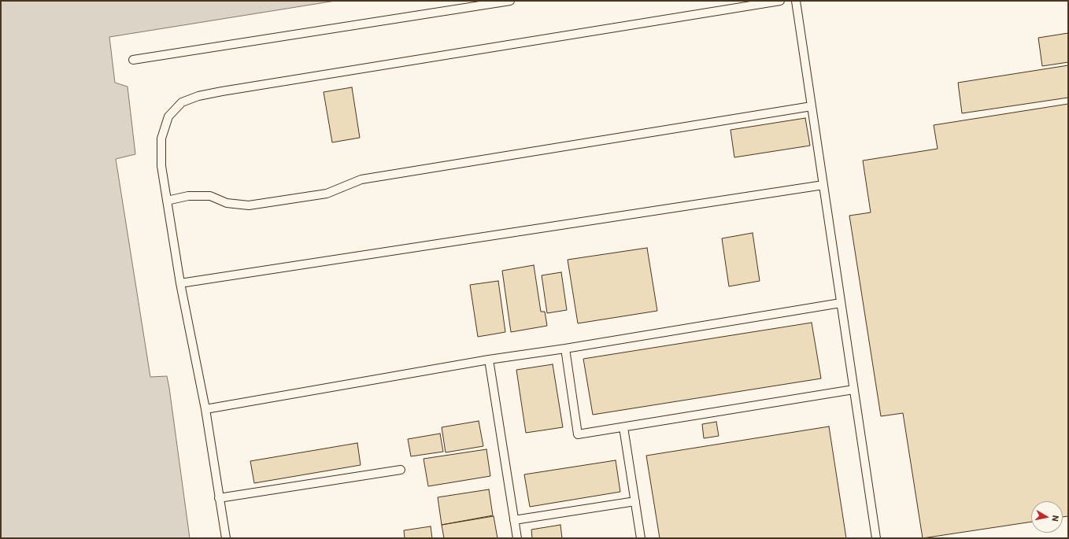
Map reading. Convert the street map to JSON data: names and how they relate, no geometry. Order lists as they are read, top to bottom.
{
  "north": "right"
}
